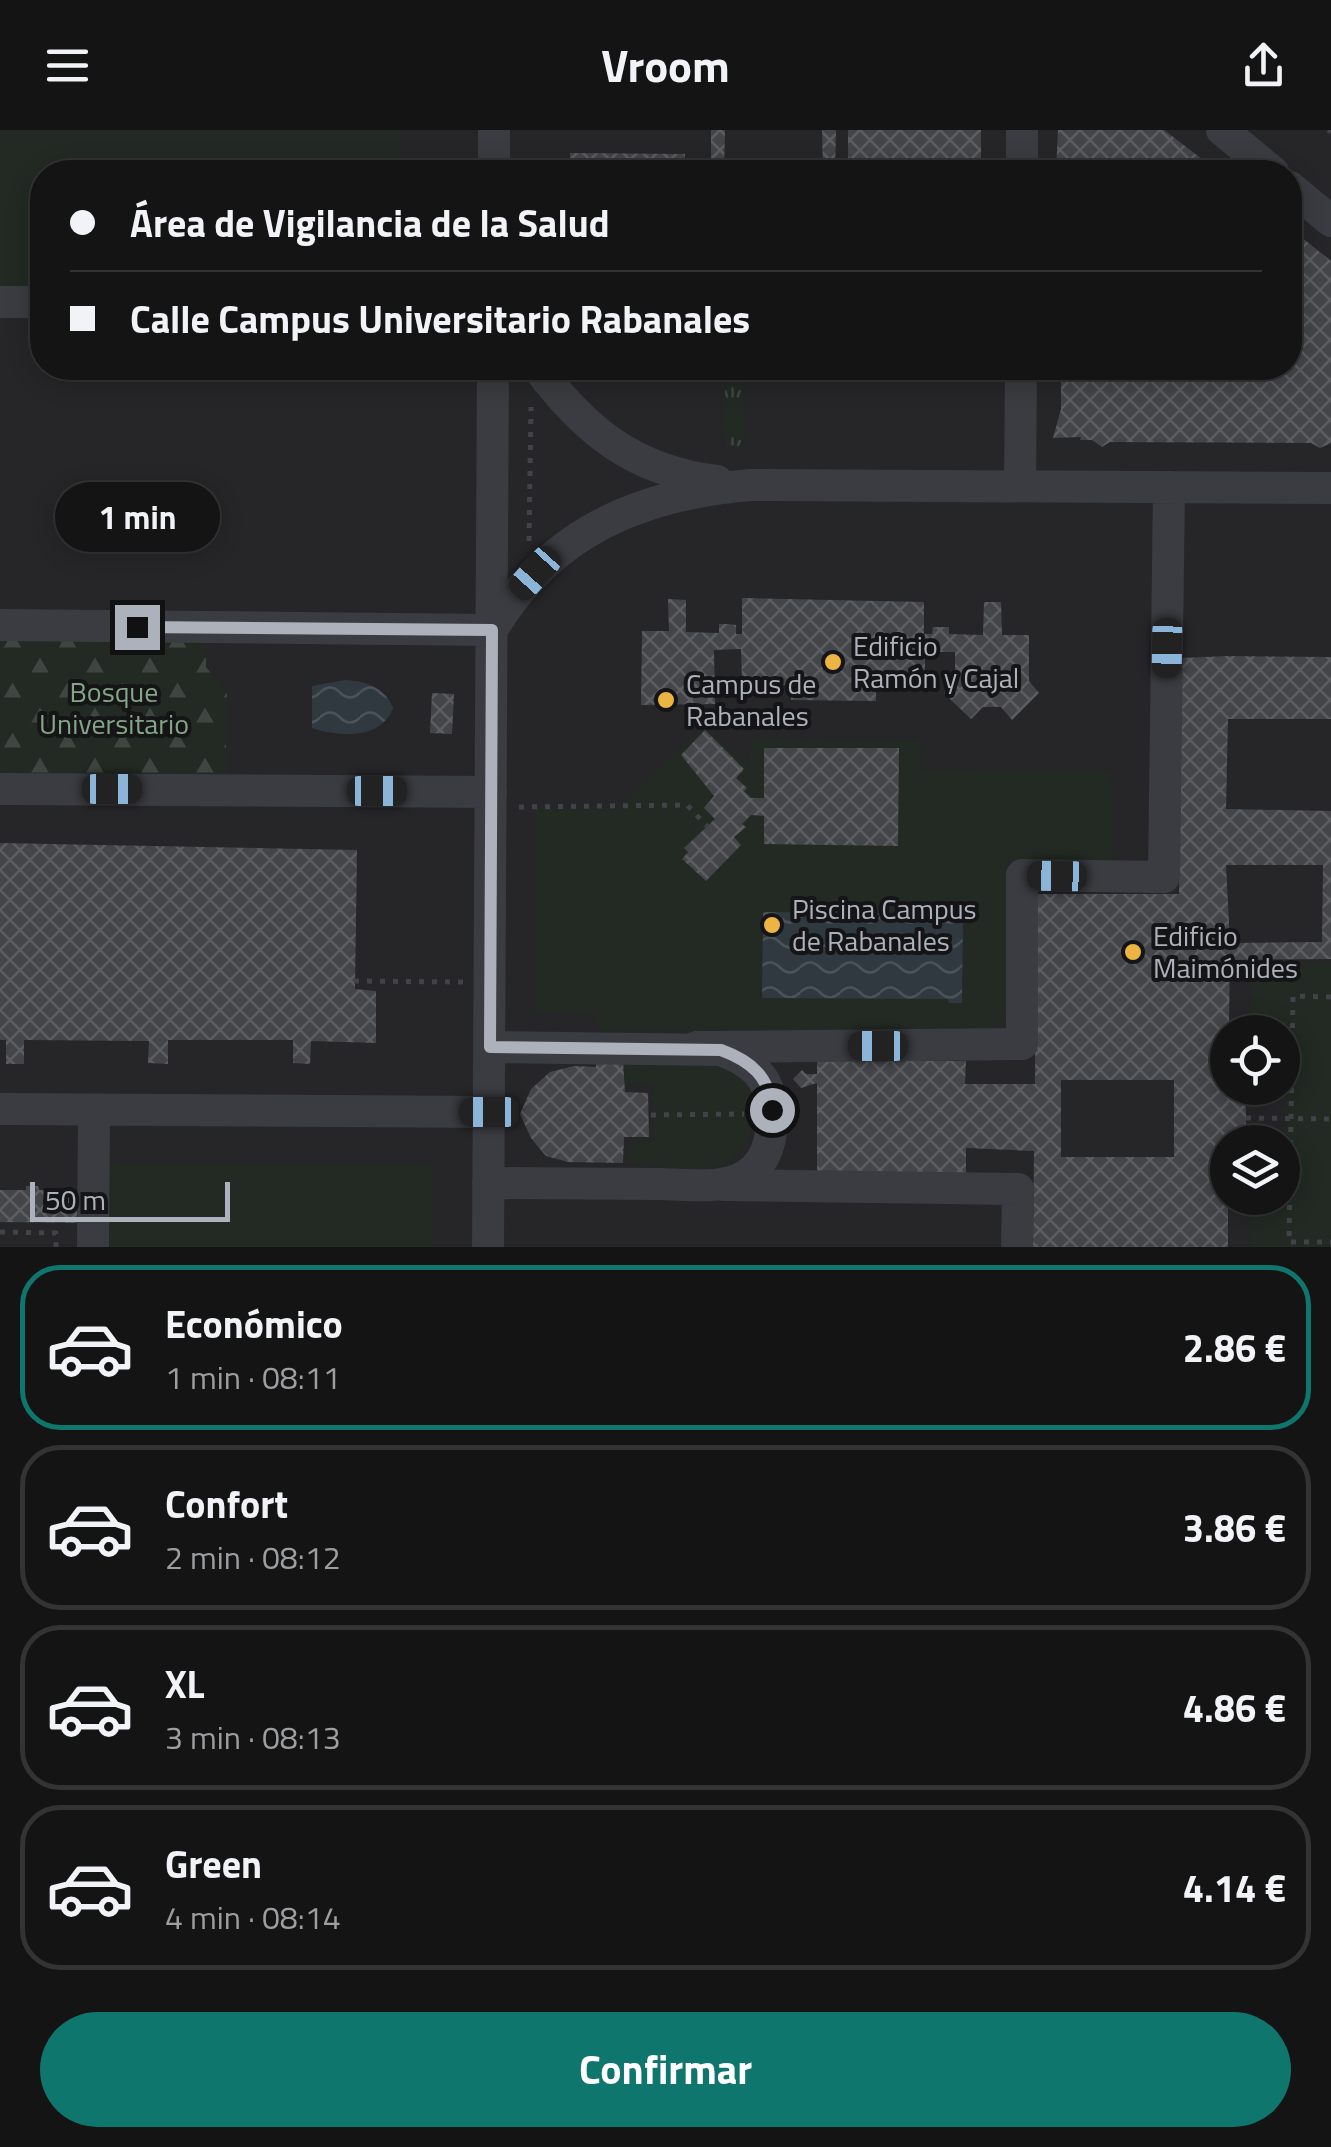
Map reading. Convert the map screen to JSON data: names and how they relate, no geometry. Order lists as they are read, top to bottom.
{
  "parks": ["Bosque Universitario"],
  "places": [
    "Edificio Ramón y Cajal",
    "Campus de Rabanales",
    "Piscina Campus de Rabanales",
    "Edificio Maimónides"
  ],
  "scale_bar": "50 m",
  "page": {
    "header": "Vroom",
    "banner": ["Área de Vigilancia de la Salud", "Calle Campus Universitario Rabanales"],
    "bubble": "1 min",
    "scale": "50 m",
    "list": [
      {
        "name": "Económico",
        "note": "1 min · 08:11",
        "value": "2.86 €"
      },
      {
        "name": "Confort",
        "note": "2 min · 08:12",
        "value": "3.86 €"
      },
      {
        "name": "XL",
        "note": "3 min · 08:13",
        "value": "4.86 €"
      },
      {
        "name": "Green",
        "note": "4 min · 08:14",
        "value": "4.14 €"
      }
    ],
    "buttons": "Confirmar"
  }
}
